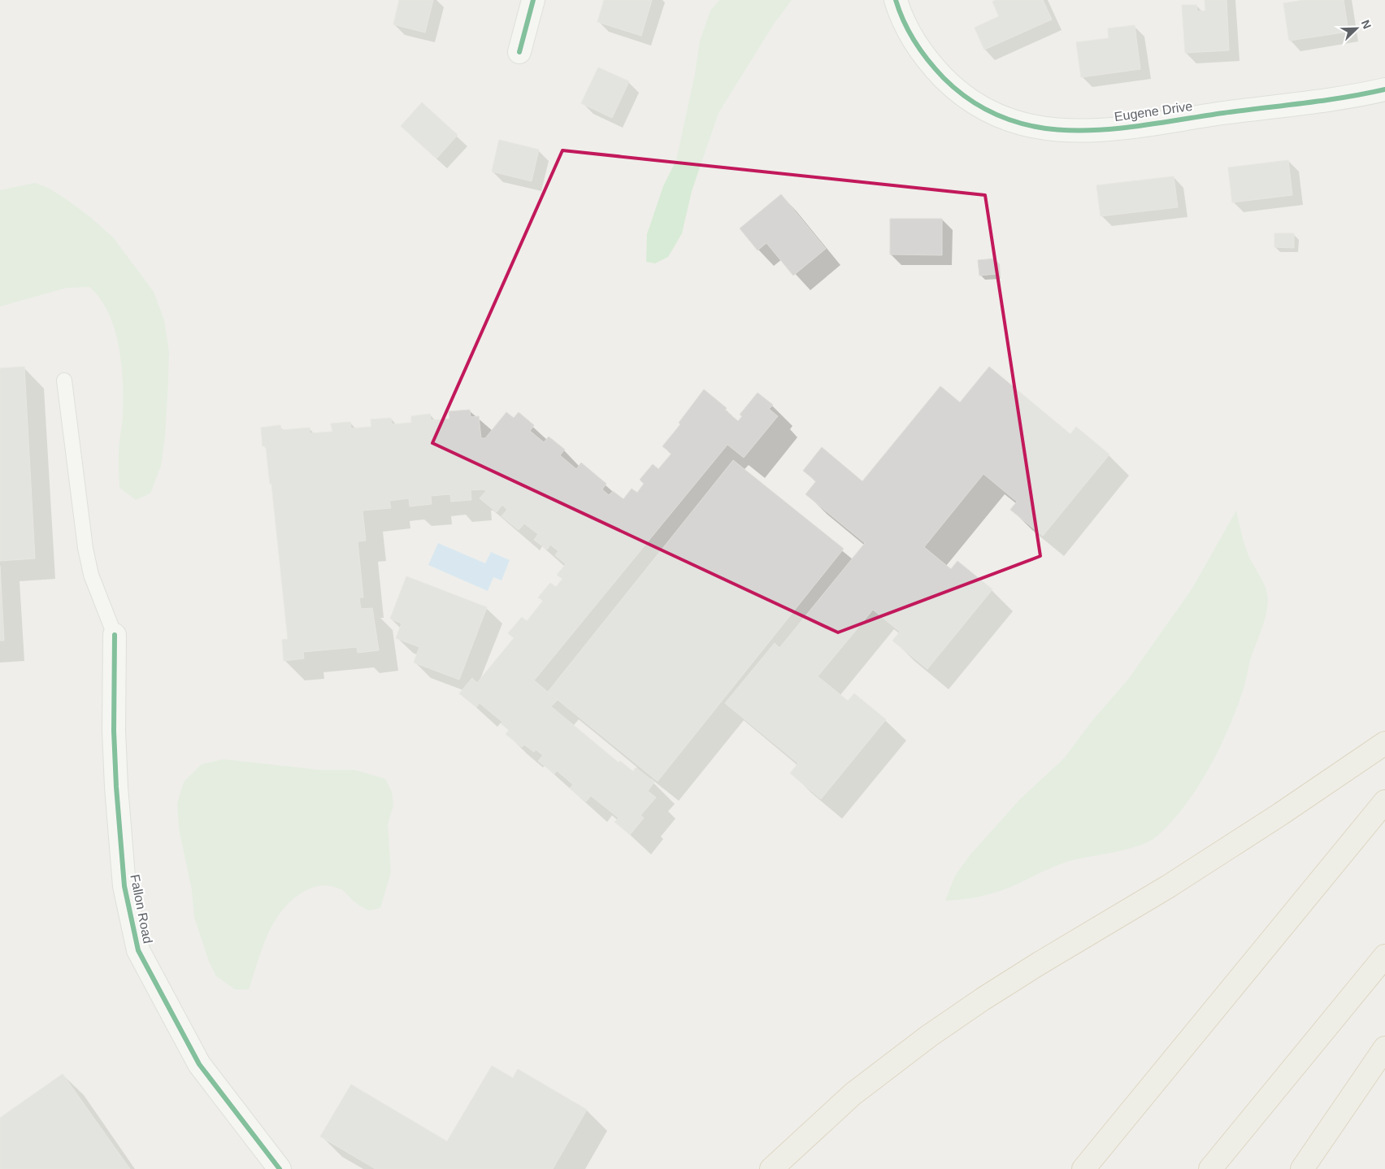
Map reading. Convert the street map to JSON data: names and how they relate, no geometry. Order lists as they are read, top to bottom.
{
  "streets": {
    "street": ["Eugene Drive", "Fallon Road"]
  },
  "north": "top right"
}
